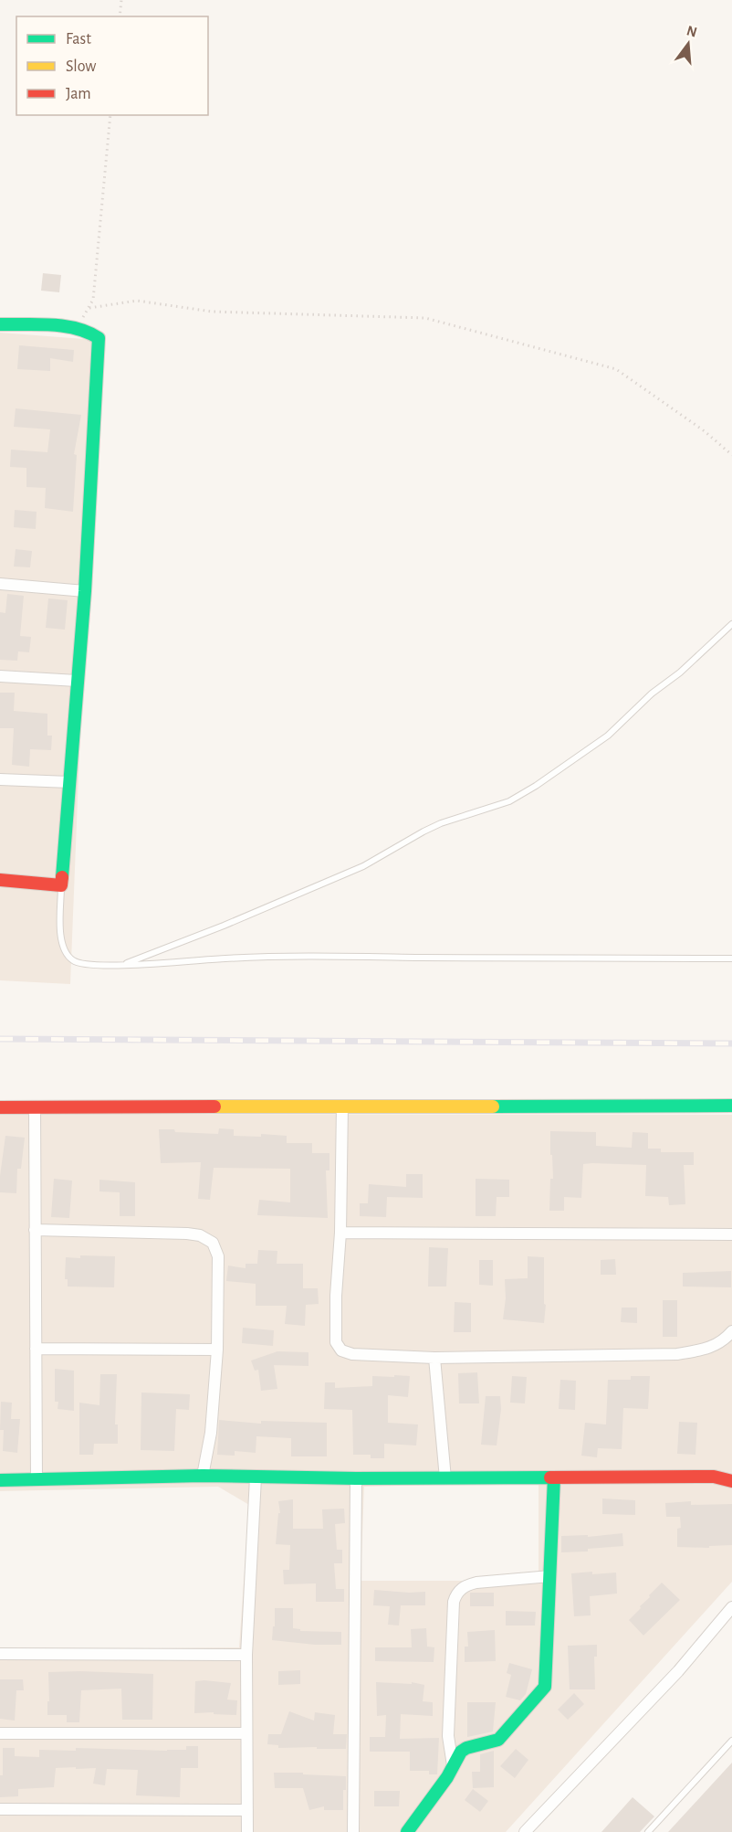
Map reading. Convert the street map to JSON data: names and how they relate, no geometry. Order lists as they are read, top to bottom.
{
  "legend": ["Fast", "Slow", "Jam"],
  "north": "top"
}
